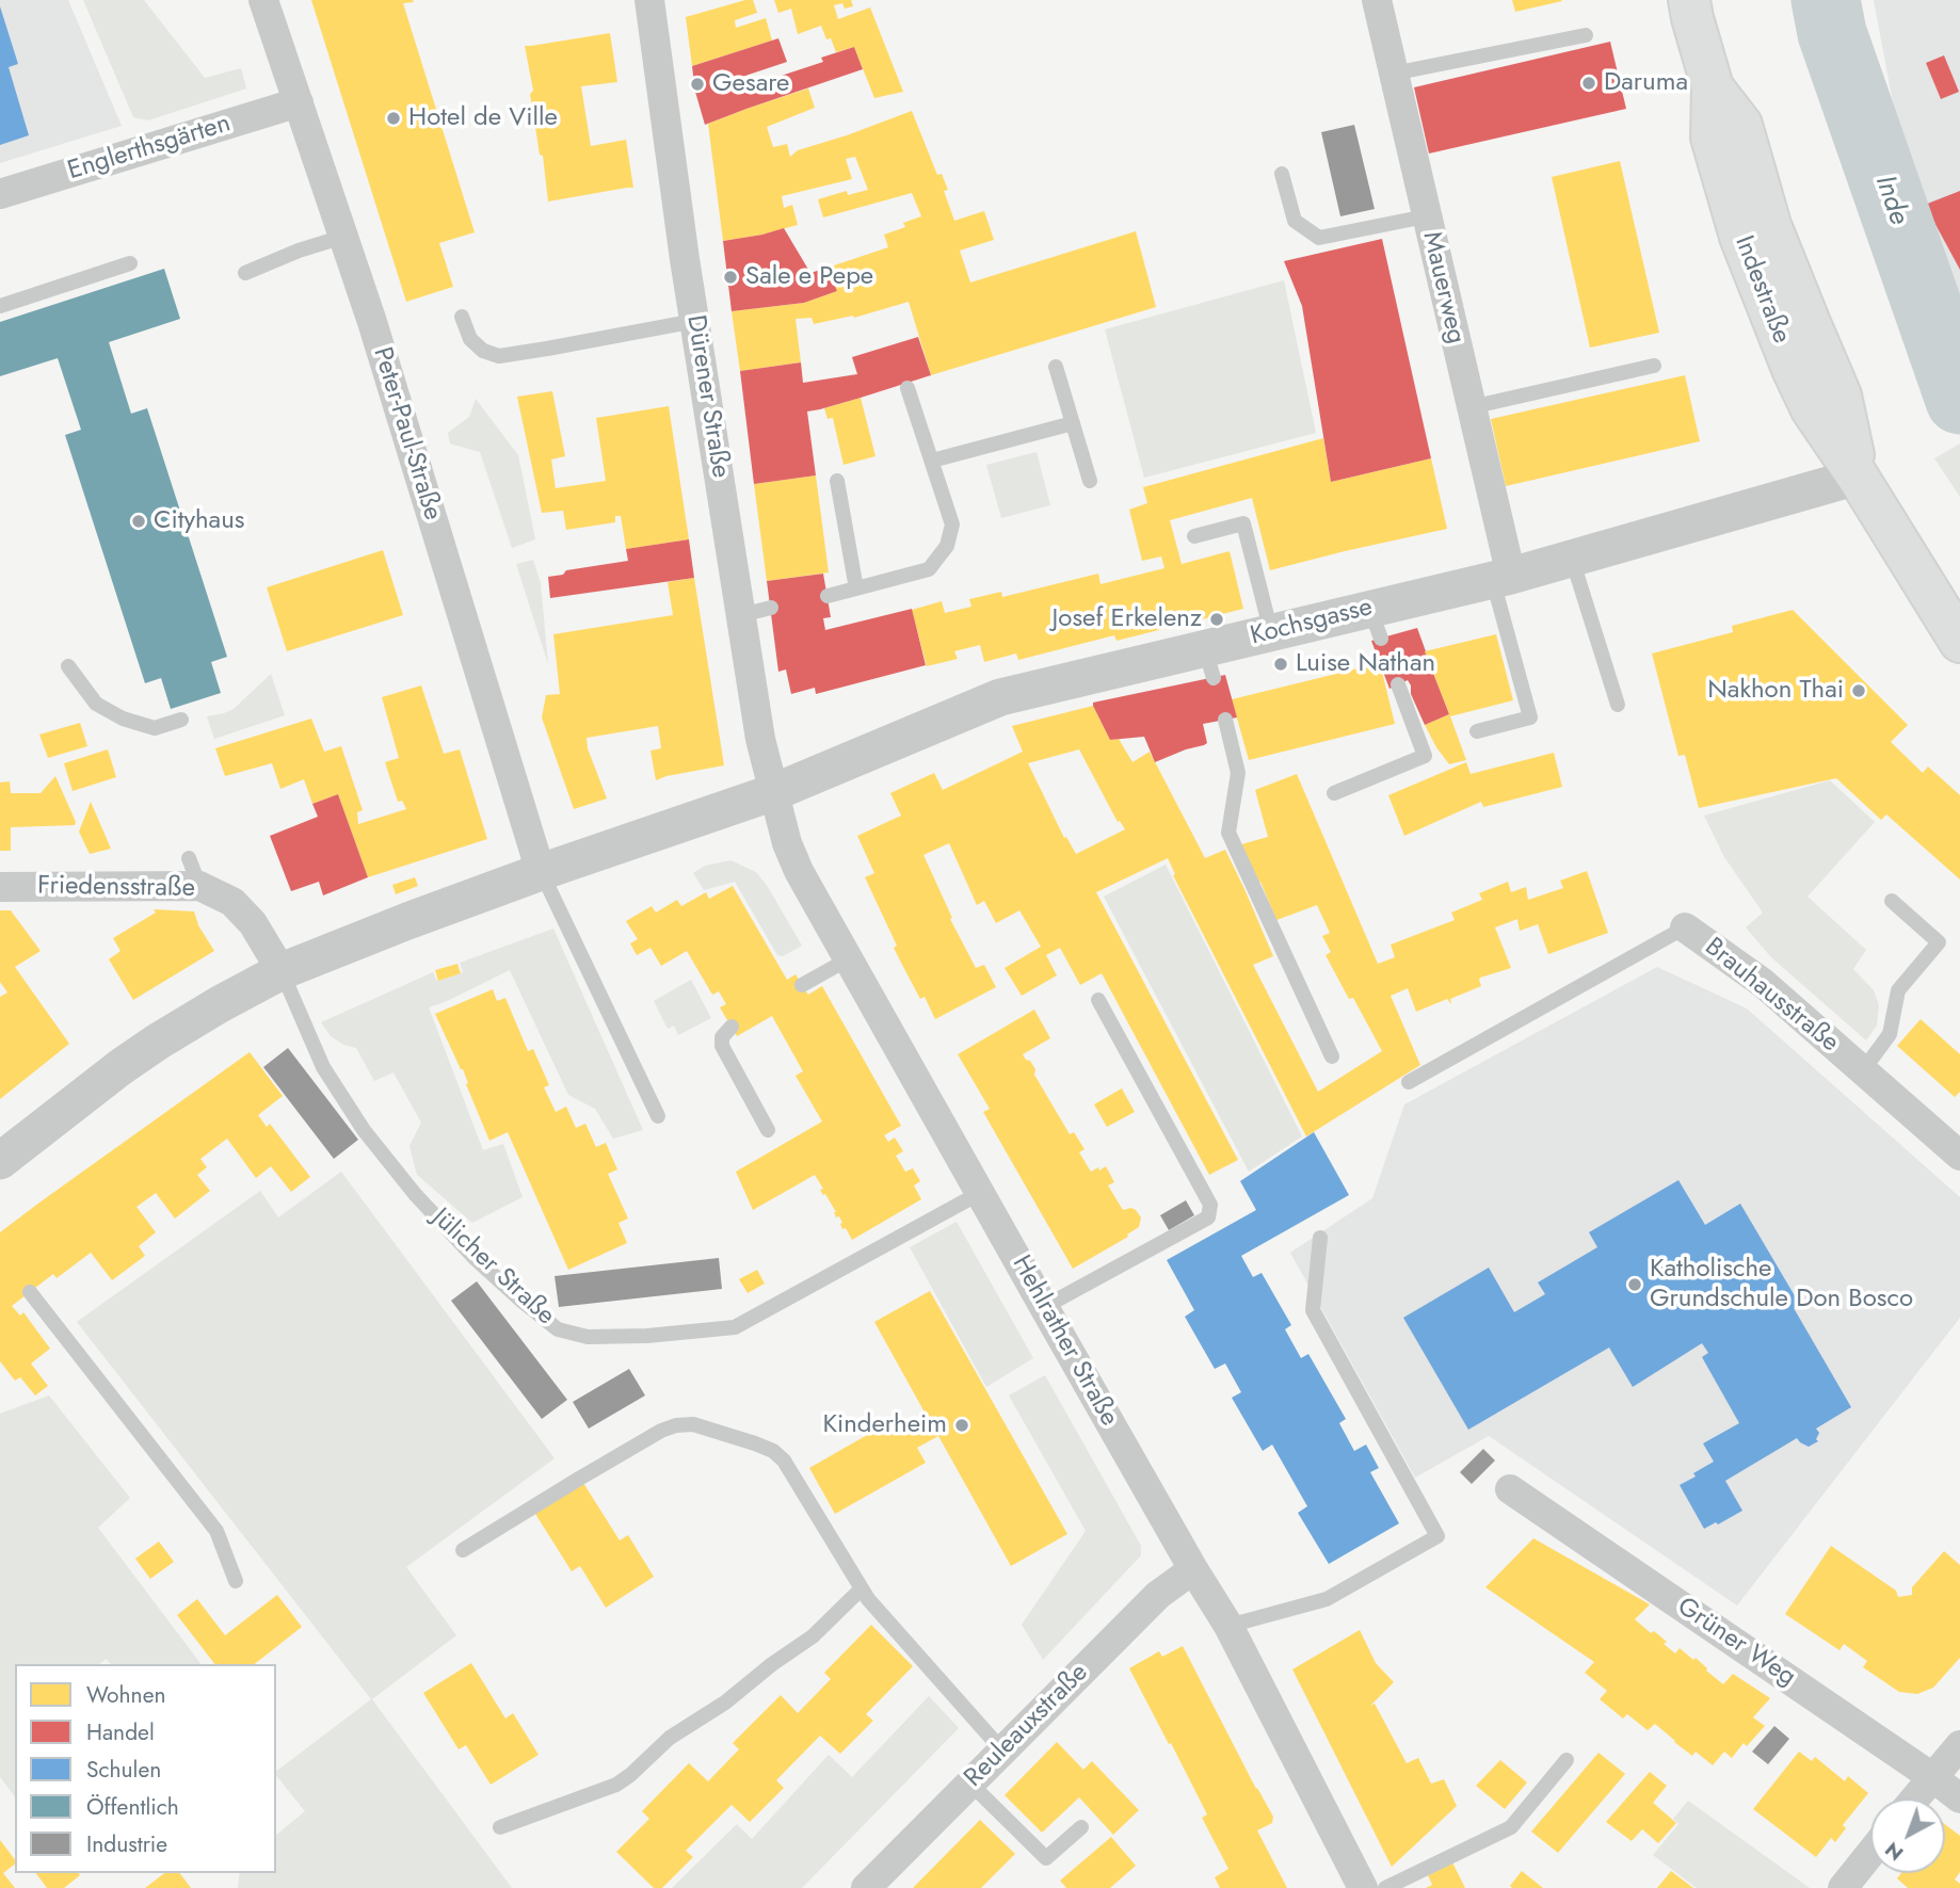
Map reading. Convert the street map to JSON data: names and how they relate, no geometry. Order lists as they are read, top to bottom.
{
  "streets": {
    "main road": ["Indestraße"],
    "street": [
      "Englerthsgärten",
      "Mauerweg",
      "Dürener Straße",
      "Peter-Paul-Straße",
      "Kochsgasse",
      "Friedensstraße",
      "Brauhausstraße",
      "Hehlrather Straße",
      "Grüner Weg",
      "Reuleauxstraße"
    ],
    "lane": ["Jülicher Straße"]
  },
  "crossings": [
    ["Englerthsgärten", "Peter-Paul-Straße"],
    ["Mauerweg", "Kochsgasse"],
    ["Indestraße", "Kochsgasse"],
    ["Dürener Straße", "Kochsgasse"],
    ["Dürener Straße", "Hehlrather Straße"],
    ["Kochsgasse", "Hehlrather Straße"],
    ["Friedensstraße", "Jülicher Straße"],
    ["Jülicher Straße", "Hehlrather Straße"],
    ["Hehlrather Straße", "Reuleauxstraße"]
  ],
  "water": ["Inde"],
  "places": [
    "Daruma",
    "Gesare",
    "Hotel de Ville",
    "Sale e Pepe",
    "Cityhaus",
    "Josef Erkelenz",
    "Luise Nathan",
    "Nakhon Thai",
    "Katholische Grundschule Don Bosco",
    "Kinderheim"
  ],
  "legend": [
    "Wohnen",
    "Handel",
    "Schulen",
    "Öffentlich",
    "Industrie"
  ],
  "north": "bottom left"
}
